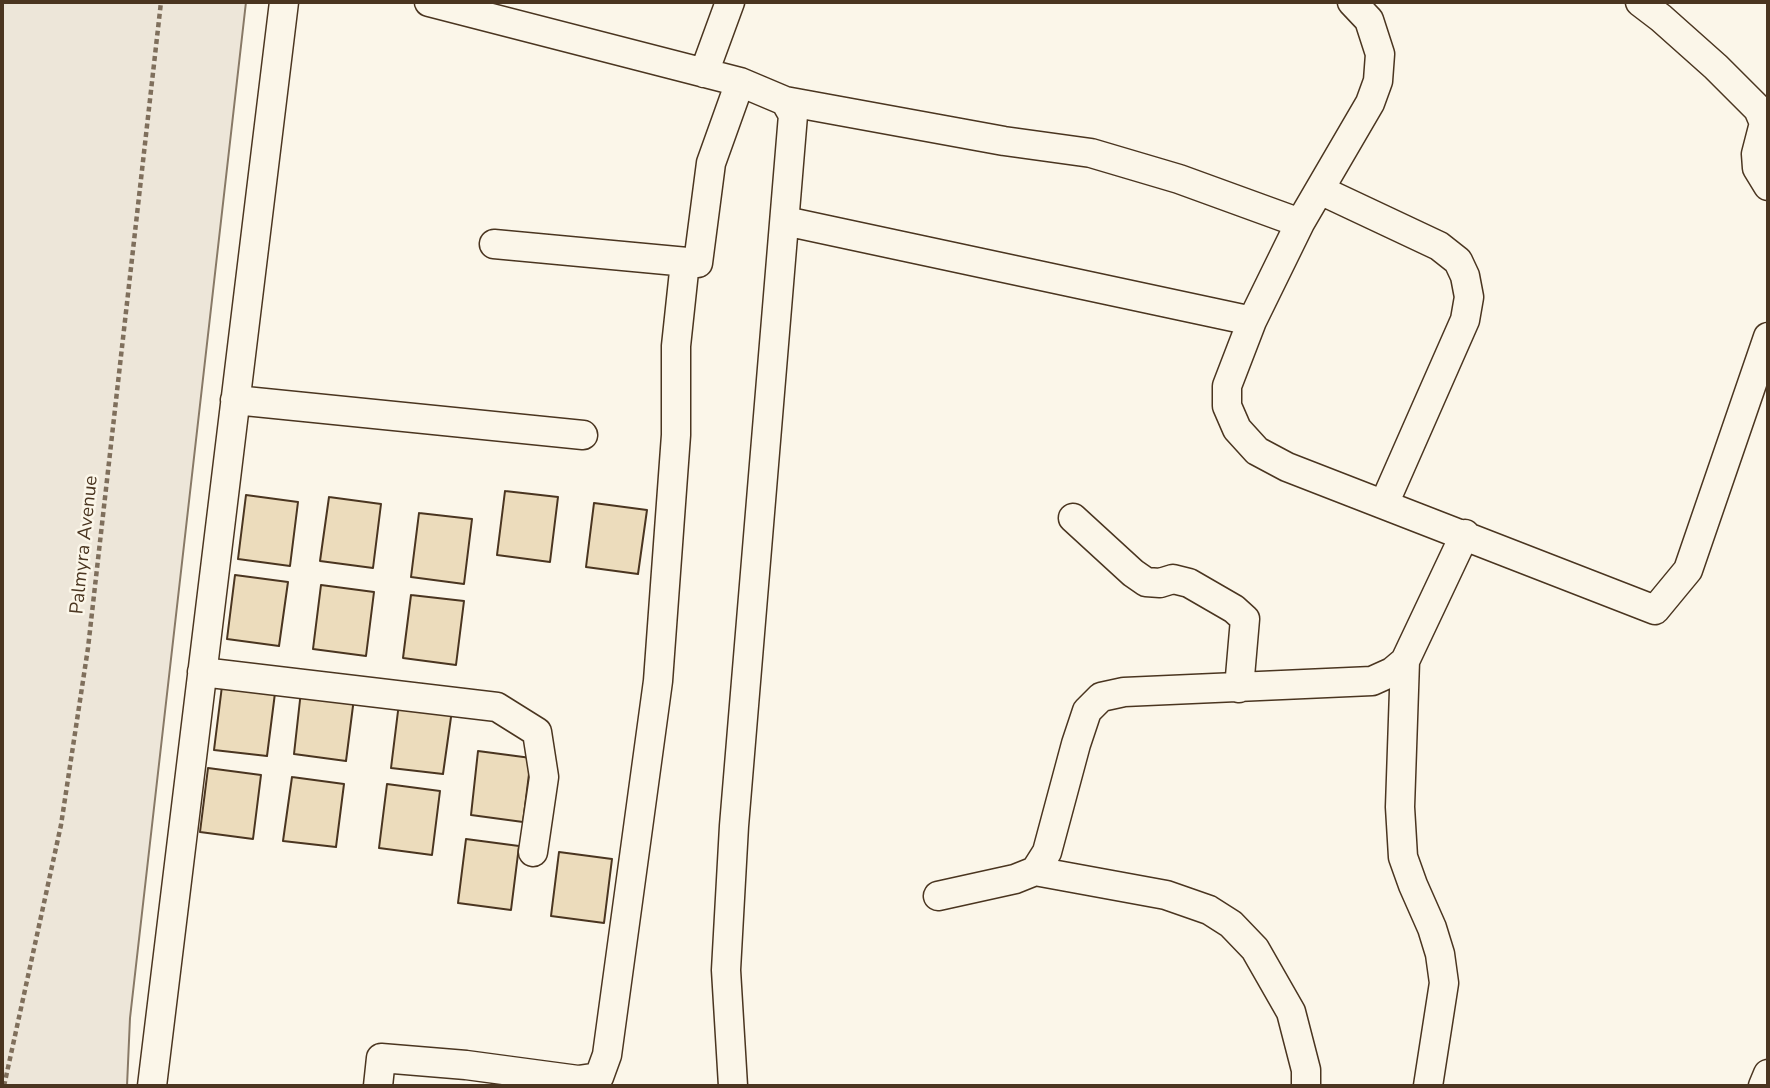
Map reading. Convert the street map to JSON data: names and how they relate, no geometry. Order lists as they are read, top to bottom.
{
  "streets": {
    "path": ["Palmyra Avenue"]
  }
}
